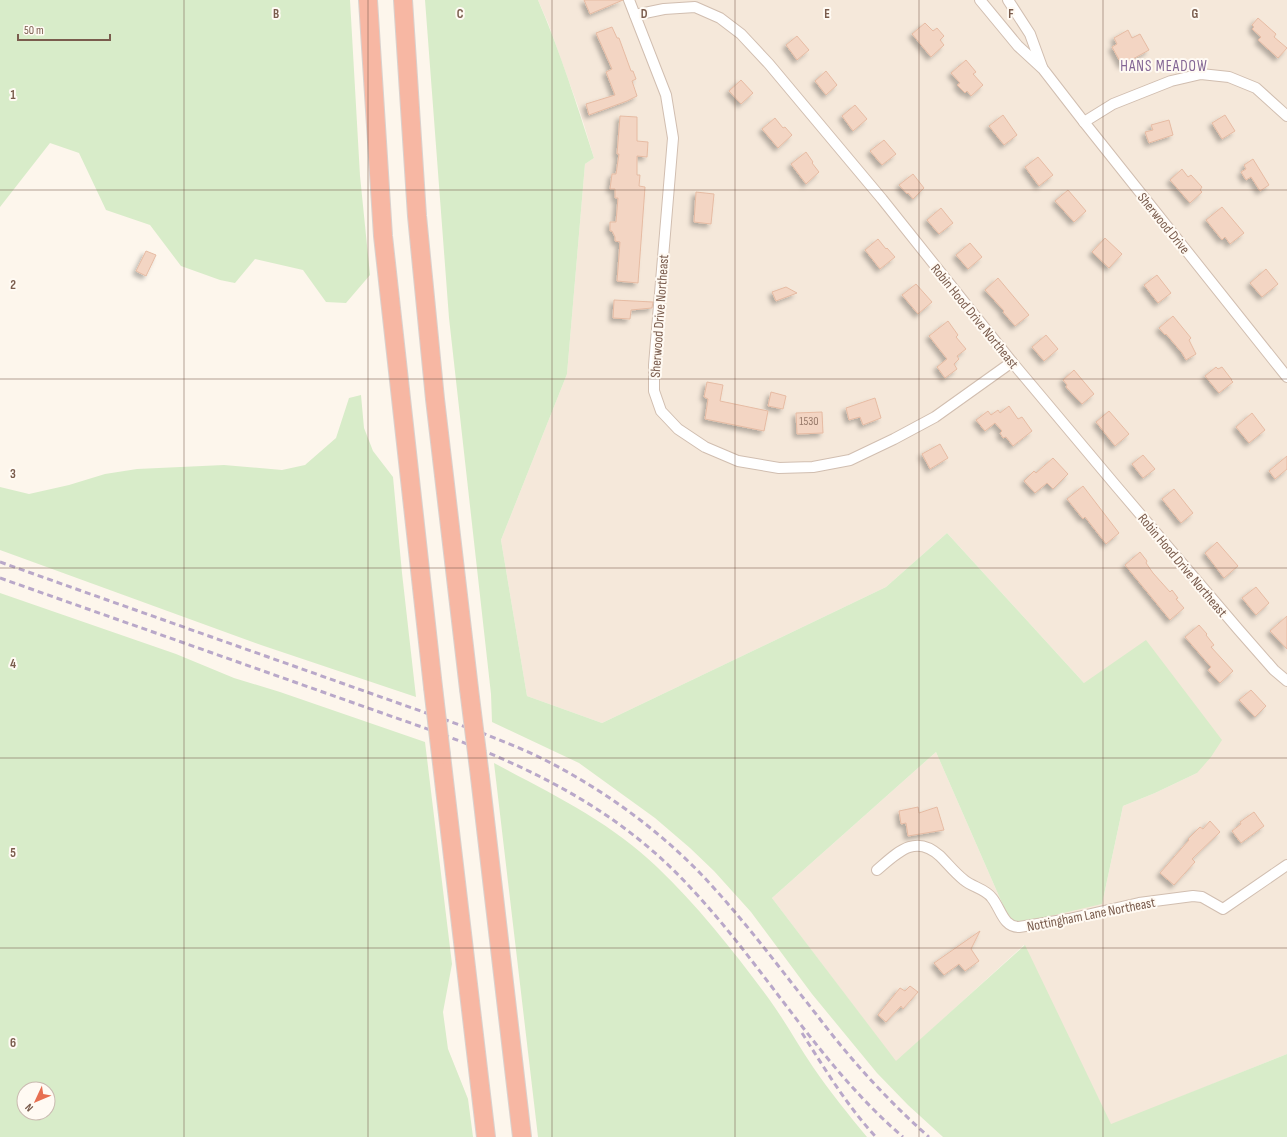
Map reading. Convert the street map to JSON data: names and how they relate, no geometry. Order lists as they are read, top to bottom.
{
  "streets": {
    "street": [
      "Sherwood Drive",
      "Sherwood Drive Northeast",
      "Robin Hood Drive Northeast",
      "Nottingham Lane Northeast"
    ]
  },
  "crossings": [
    ["Sherwood Drive Northeast", "Robin Hood Drive Northeast"]
  ],
  "districts": ["HANS MEADOW"],
  "house_numbers": ["1530"],
  "scale_bar": "50 m",
  "north": "bottom left",
  "grid": {
    "columns": [
      "B",
      "C",
      "D",
      "E",
      "F",
      "G"
    ],
    "rows": [
      "1",
      "2",
      "3",
      "4",
      "5",
      "6"
    ]
  }
}
